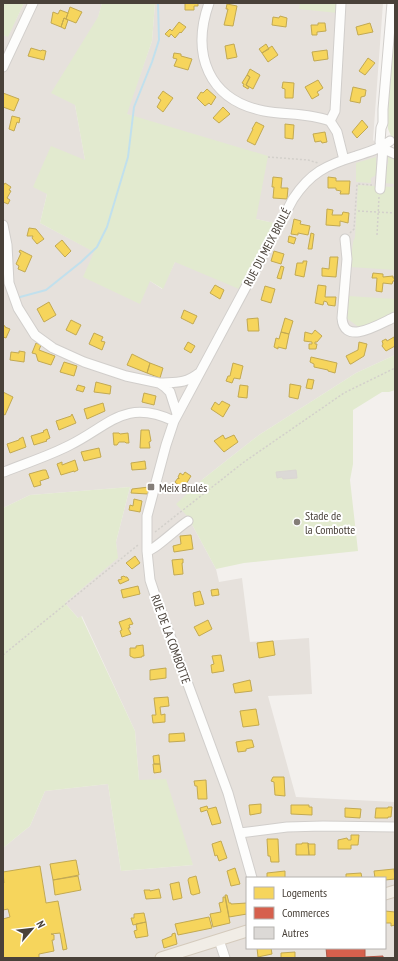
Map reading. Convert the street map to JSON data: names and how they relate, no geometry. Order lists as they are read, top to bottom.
{
  "streets": {
    "street": ["RUE DU MEIX BRULÉ", "RUE DE LA COMBOTTE"]
  },
  "crossings": [
    ["RUE DU MEIX BRULÉ", "RUE DE LA COMBOTTE"]
  ],
  "places": {
    "transit": ["Meix Brulés"],
    "other": ["Stade de la Combotte"]
  },
  "legend": ["Logements", "Commerces", "Autres"],
  "north": "top right"
}
